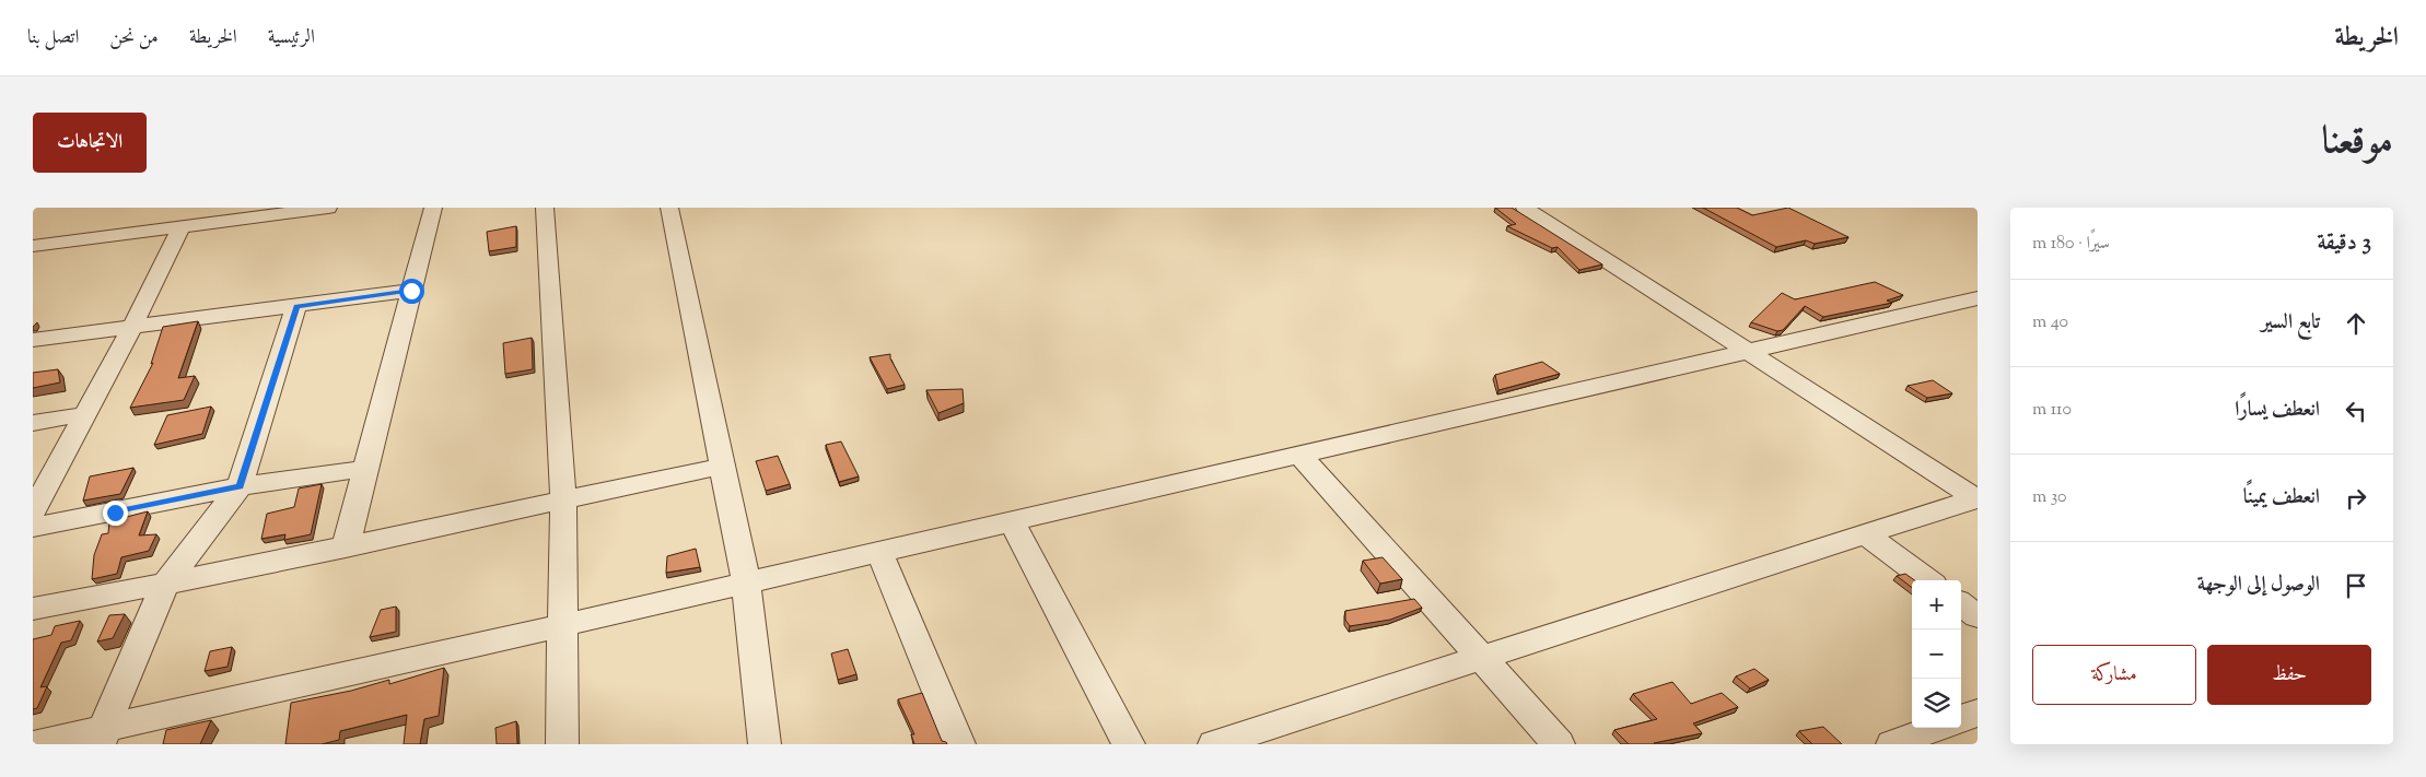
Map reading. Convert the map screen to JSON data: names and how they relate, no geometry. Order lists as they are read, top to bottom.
{
  "page": {
    "header": "الخريطة",
    "nav": [
      "الرئيسية",
      "الخريطة",
      "من نحن",
      "اتصل بنا"
    ],
    "title": "موقعنا",
    "buttons": [
      "الاتجاهات",
      ["حفظ", "مشاركة"]
    ],
    "heading": ["3 دقيقة", "سيرًا · 180 m"],
    "list": [
      ["تابع السير", "40 m"],
      ["انعطف يسارًا", "110 m"],
      ["انعطف يمينًا", "30 m"],
      "الوصول إلى الوجهة"
    ],
    "map_buttons": ["+", "−"]
  }
}
